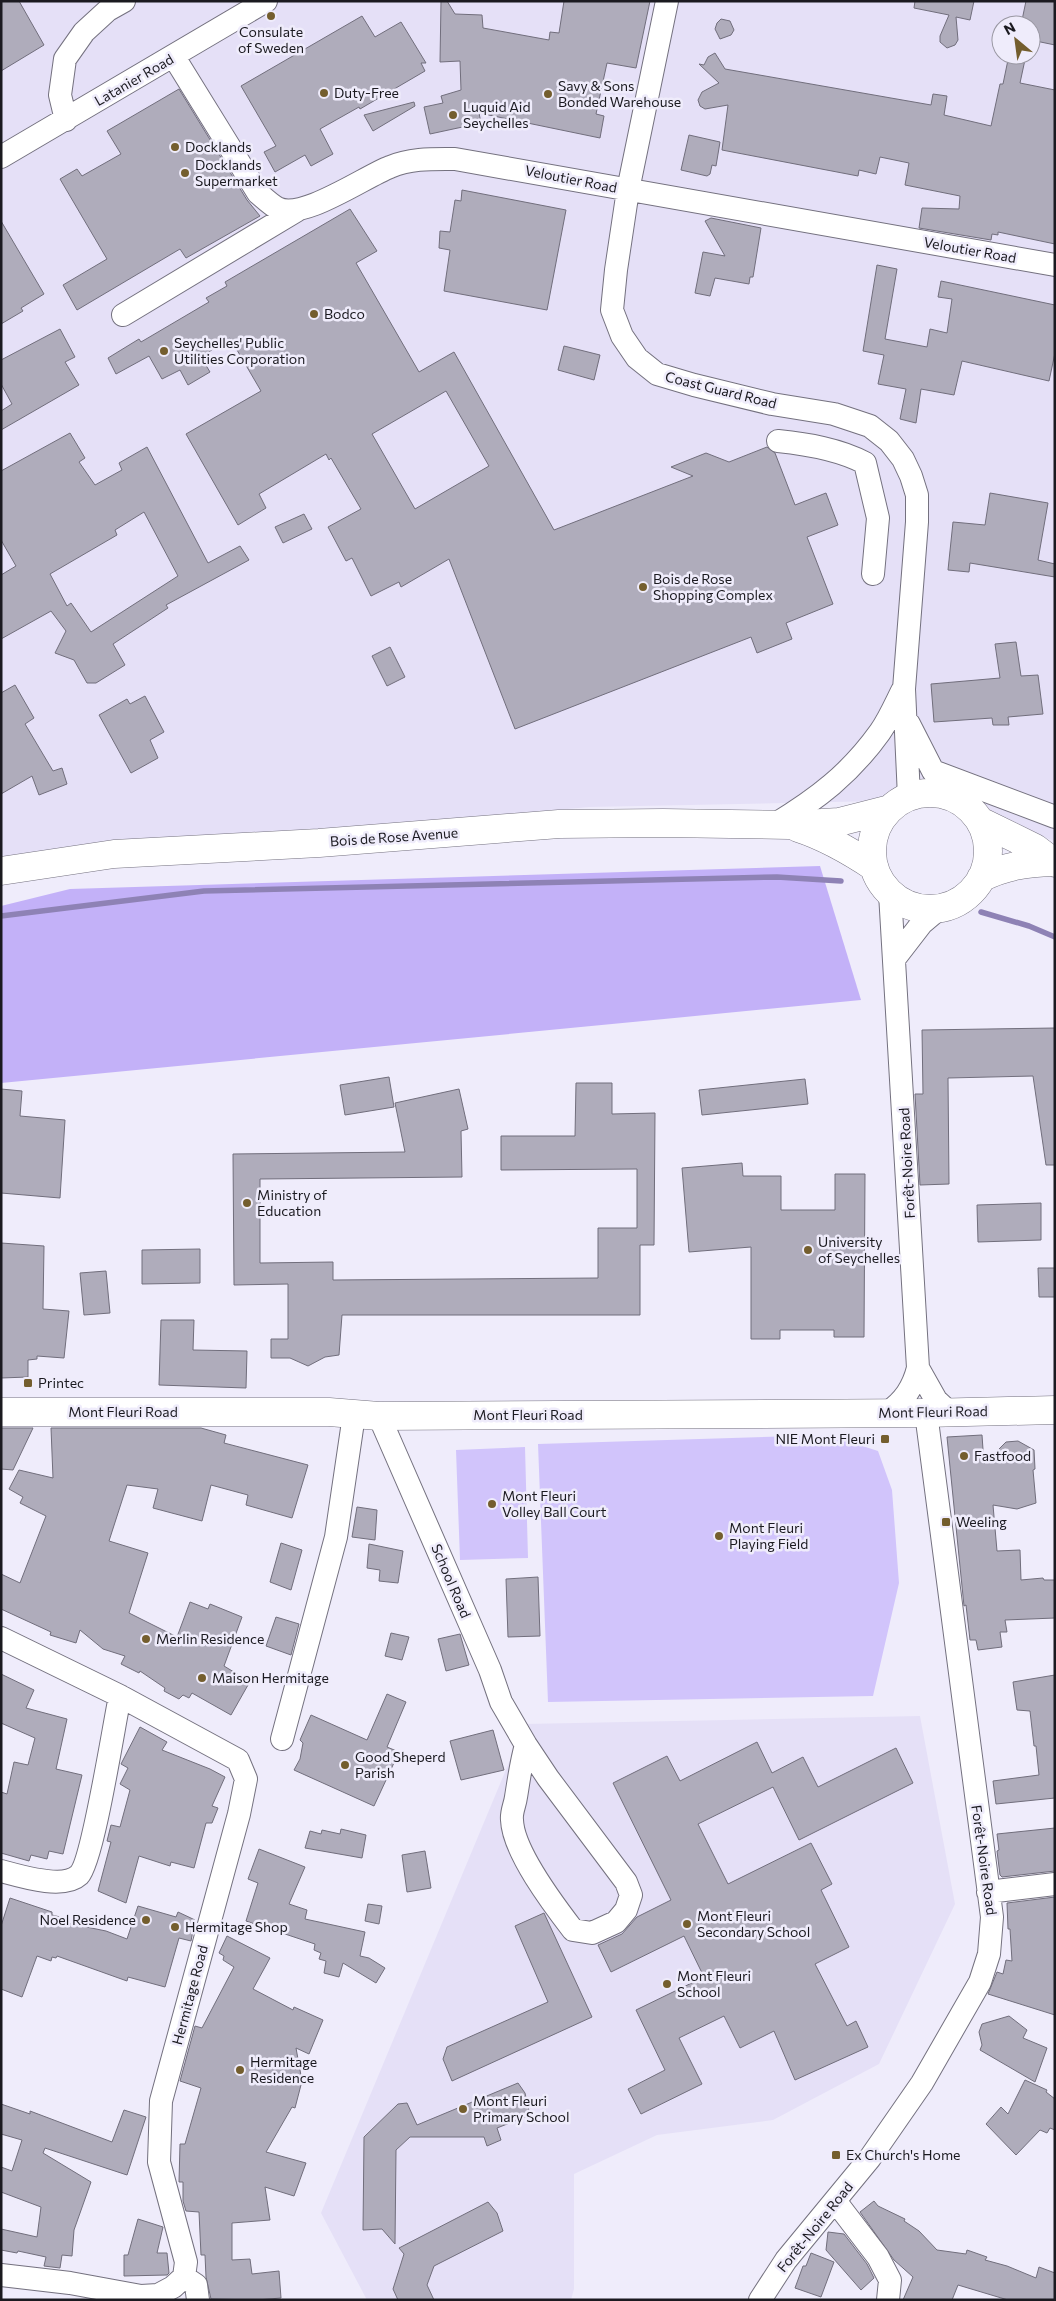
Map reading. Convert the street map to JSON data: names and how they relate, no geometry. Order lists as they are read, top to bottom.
{
  "streets": {
    "main road": ["Bois de Rose Avenue", "Mont Fleuri Road"],
    "street": [
      "Latanier Road",
      "Veloutier Road",
      "Coast Guard Road",
      "Forêt-Noire Road",
      "School Road",
      "Hermitage Road"
    ]
  },
  "crossings": [
    ["Veloutier Road", "Coast Guard Road"],
    ["Coast Guard Road", "Bois de Rose Avenue"],
    ["Coast Guard Road", "Forêt-Noire Road"],
    ["Bois de Rose Avenue", "Forêt-Noire Road"],
    ["Forêt-Noire Road", "Mont Fleuri Road"],
    ["Mont Fleuri Road", "School Road"]
  ],
  "places": {
    "other": [
      "Consulate of Sweden",
      "Duty-Free",
      "Savy & Sons Bonded Warehouse",
      "Luquid Aid Seychelles",
      "Docklands",
      "Docklands Supermarket",
      "Bodco",
      "Seychelles' Public Utilities Corporation",
      "Bois de Rose Shopping Complex",
      "Ministry of Education",
      "University of Seychelles",
      "Fastfood",
      "Mont Fleuri Volley Ball Court",
      "Mont Fleuri Playing Field",
      "Merlin Residence",
      "Maison Hermitage",
      "Good Sheperd Parish",
      "Noel Residence",
      "Mont Fleuri Secondary School",
      "Hermitage Shop",
      "Mont Fleuri School",
      "Hermitage Residence",
      "Mont Fleuri Primary School"
    ],
    "transit": [
      "Printec",
      "NIE Mont Fleuri",
      "Weeling",
      "Ex Church's Home"
    ]
  },
  "north": "top left"
}
